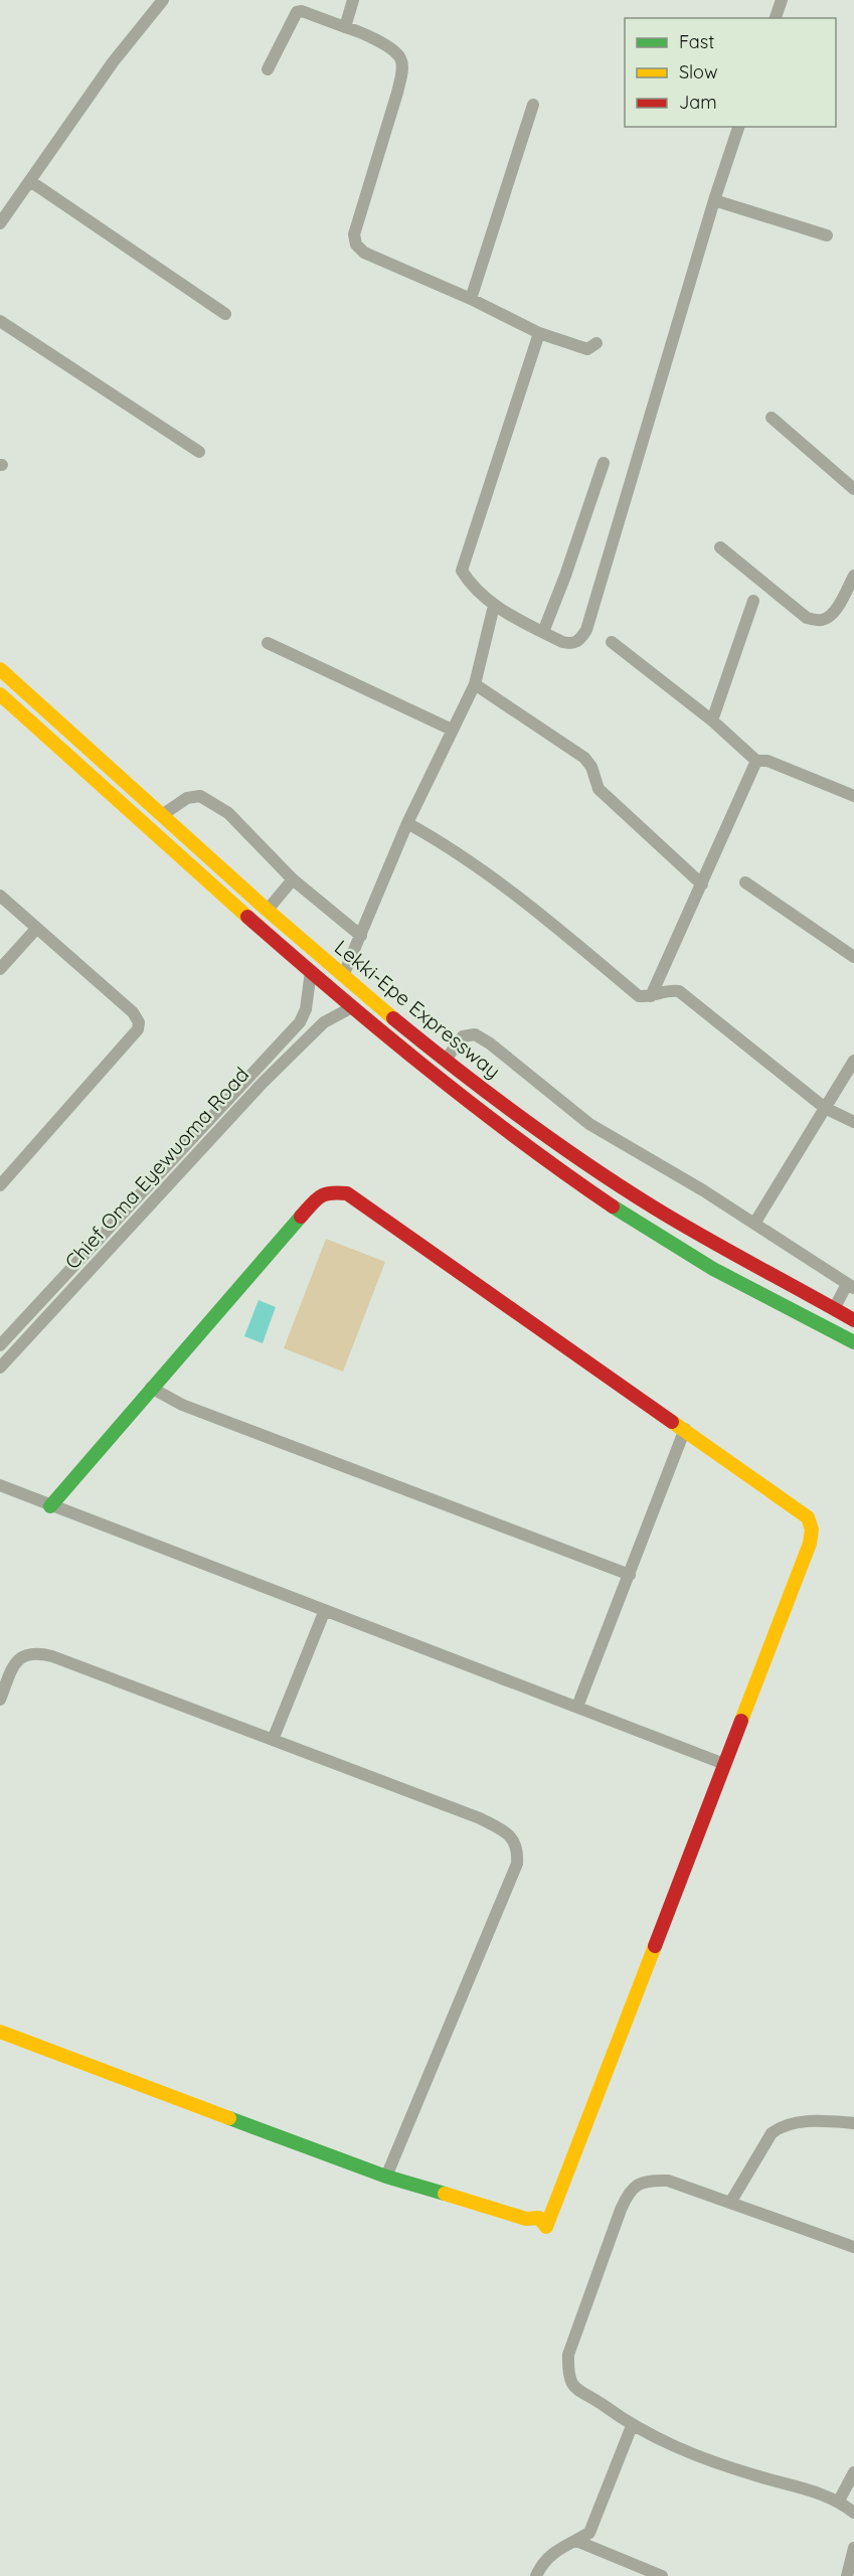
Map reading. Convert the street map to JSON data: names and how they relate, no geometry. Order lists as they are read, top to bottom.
{
  "streets": {
    "main road": ["Lekki-Epe Expressway"],
    "street": ["Chief Oma Eyewuoma Road"]
  },
  "crossings": [
    ["Lekki-Epe Expressway", "Chief Oma Eyewuoma Road"]
  ],
  "legend": ["Fast", "Slow", "Jam"]
}
